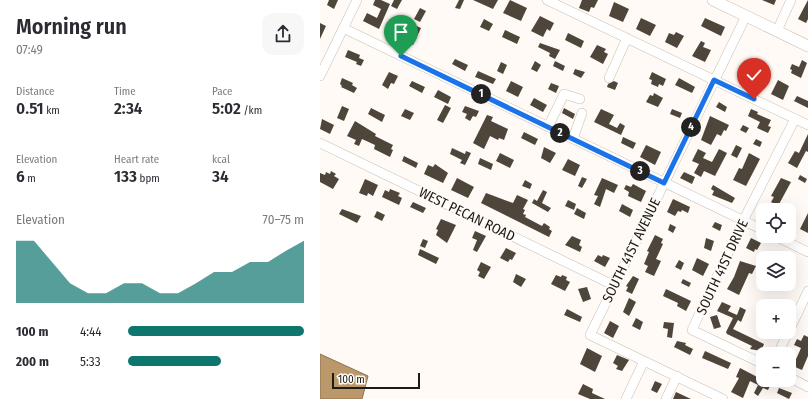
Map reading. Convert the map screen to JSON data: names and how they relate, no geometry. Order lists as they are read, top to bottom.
{
  "streets": {
    "street": ["WEST PECAN ROAD", "SOUTH 41ST AVENUE", "SOUTH 41ST DRIVE"]
  },
  "crossings": [
    ["WEST PECAN ROAD", "SOUTH 41ST AVENUE"]
  ],
  "scale_bar": "100 m",
  "page": {
    "heading": ["Morning run", "07:49"],
    "stats": [
      ["Distance", "0.51 km"],
      ["Time", "2:34"],
      ["Pace", "5:02 /km"],
      ["Elevation", "6 m"],
      ["Heart rate", "133 bpm"],
      ["kcal", "34"]
    ],
    "pins": [
      "1",
      "4",
      "2",
      "3"
    ],
    "map_buttons": ["+", "−"],
    "chart": ["Elevation", "70–75 m"],
    "list": [
      {
        "name": "100 m",
        "note": "4:44"
      },
      {
        "name": "200 m",
        "note": "5:33"
      }
    ],
    "scale": "100 m"
  }
}
